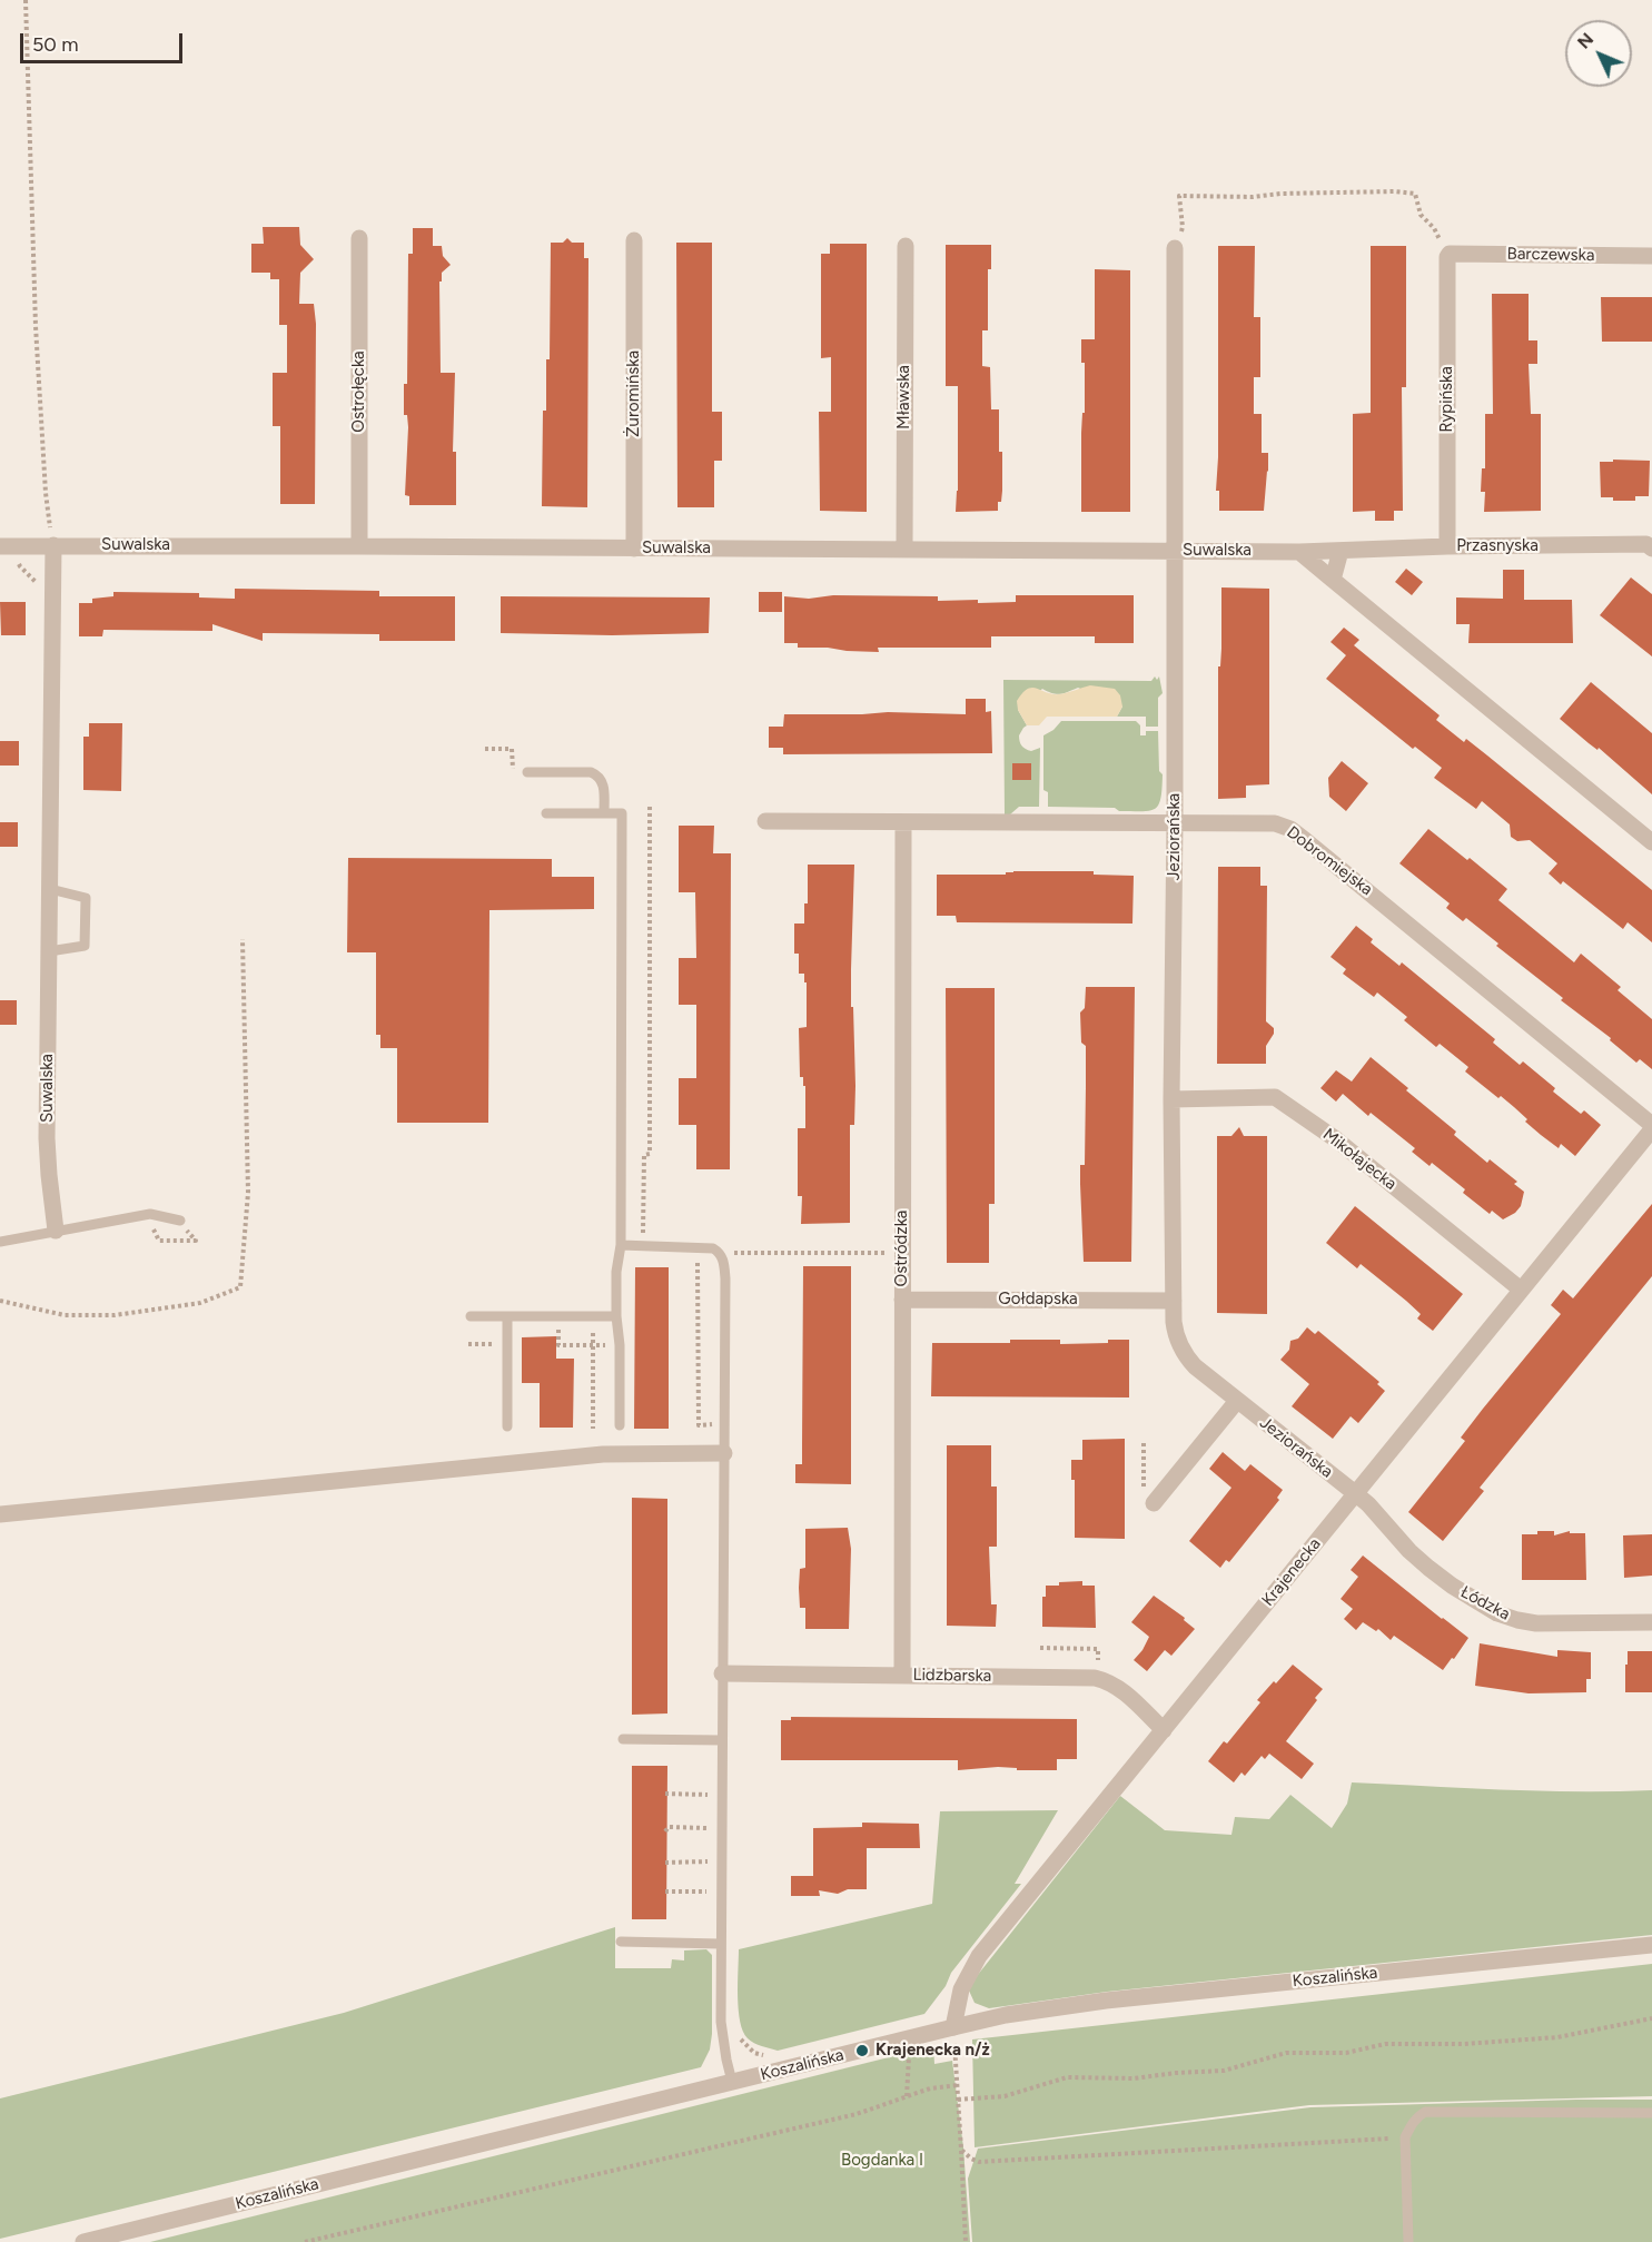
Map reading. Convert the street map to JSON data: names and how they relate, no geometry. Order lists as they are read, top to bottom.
{
  "streets": {
    "street": [
      "Barczewska",
      "Ostrołęcka",
      "Żuromińska",
      "Mławska",
      "Rypińska",
      "Suwalska",
      "Przasnyska",
      "Jeziorańska",
      "Dobromiejska",
      "Mikołajecka",
      "Ostródzka",
      "Gołdapska",
      "Krajenecka",
      "Łódzka",
      "Lidzbarska",
      "Koszalińska"
    ]
  },
  "crossings": [
    ["Barczewska", "Rypińska"],
    ["Ostrołęcka", "Suwalska"],
    ["Żuromińska", "Suwalska"],
    ["Mławska", "Suwalska"],
    ["Rypińska", "Przasnyska"],
    ["Suwalska", "Przasnyska"],
    ["Suwalska", "Jeziorańska"],
    ["Jeziorańska", "Dobromiejska"],
    ["Jeziorańska", "Mikołajecka"],
    ["Jeziorańska", "Gołdapska"],
    ["Jeziorańska", "Krajenecka"],
    ["Jeziorańska", "Łódzka"],
    ["Dobromiejska", "Ostródzka"],
    ["Mikołajecka", "Krajenecka"],
    ["Ostródzka", "Gołdapska"],
    ["Ostródzka", "Lidzbarska"],
    ["Krajenecka", "Łódzka"],
    ["Krajenecka", "Lidzbarska"],
    ["Krajenecka", "Koszalińska"]
  ],
  "parks": ["Bogdanka I"],
  "places": ["Krajenecka n/ż"],
  "scale_bar": "50 m",
  "north": "top left"
}
